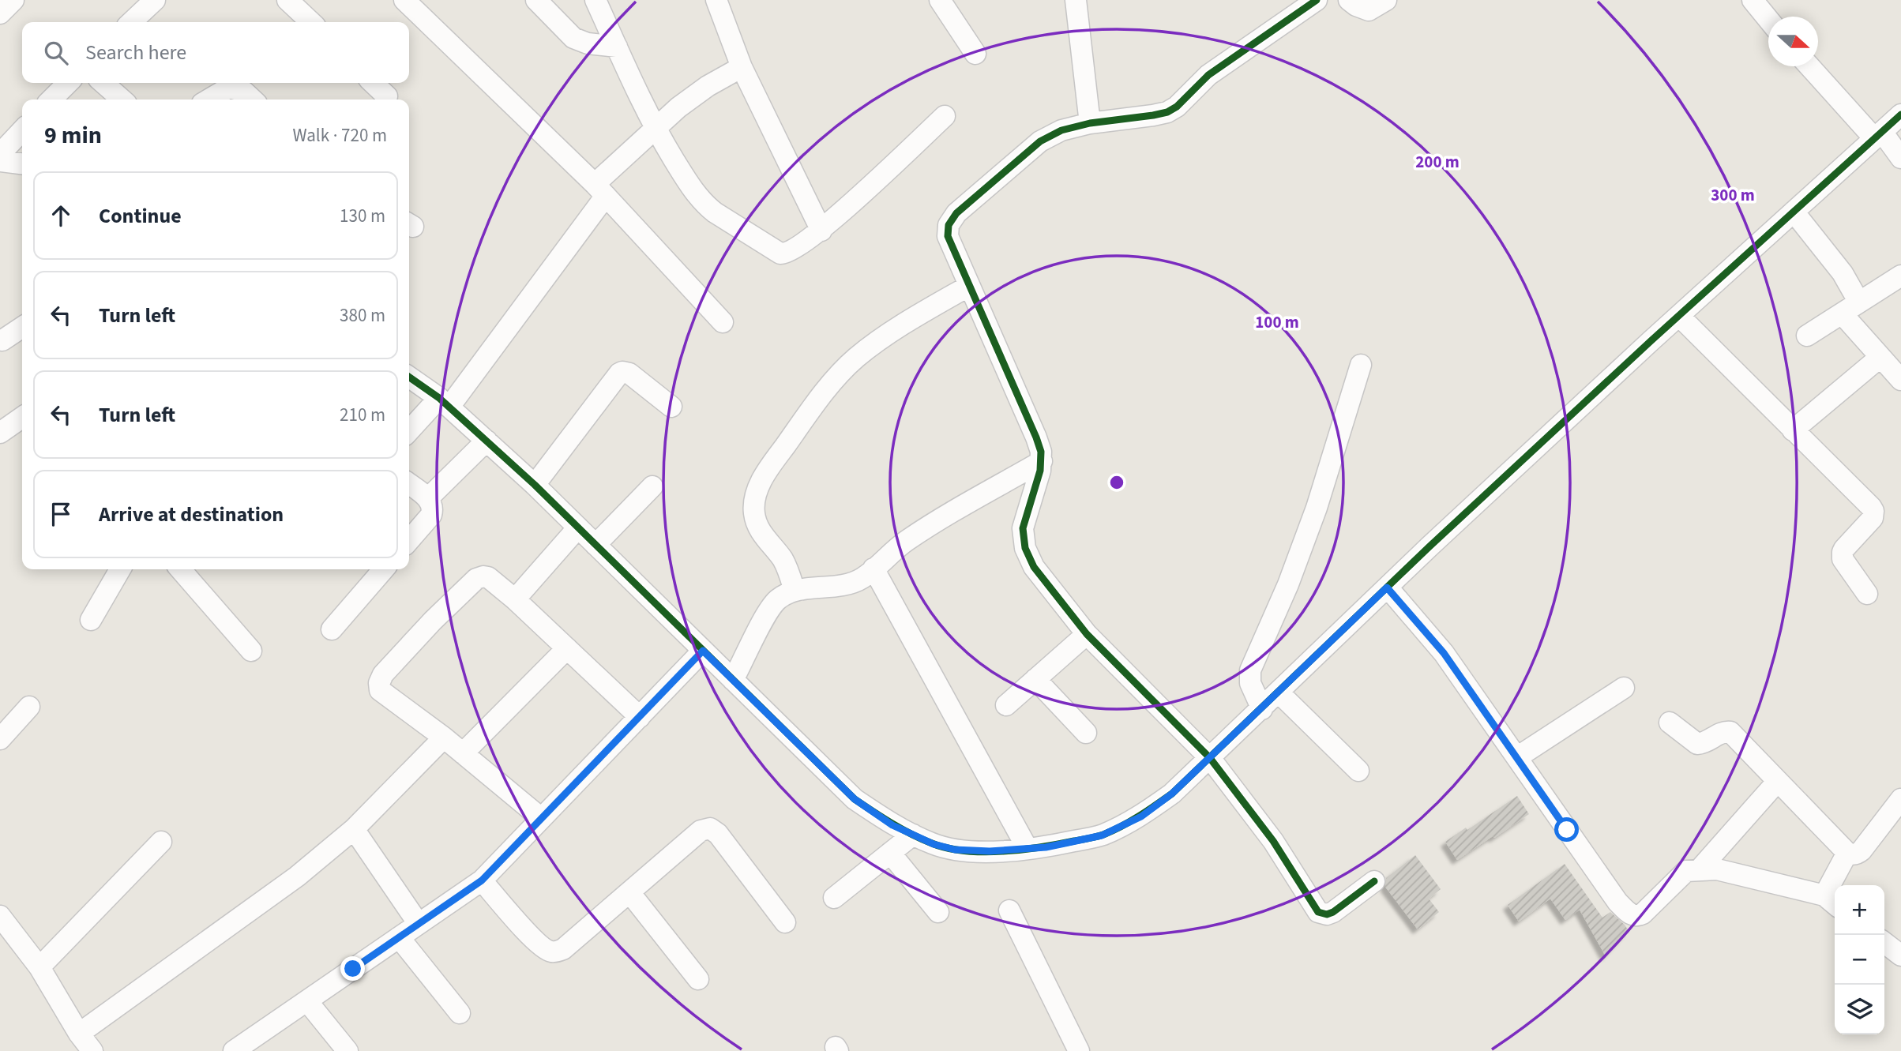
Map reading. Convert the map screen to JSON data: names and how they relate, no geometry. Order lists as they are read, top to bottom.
{
  "north": "right",
  "page": {
    "search": "Search here",
    "heading": ["9 min", "Walk · 720 m"],
    "list": [
      ["Continue", "130 m"],
      ["Turn left", "380 m"],
      ["Turn left", "210 m"],
      "Arrive at destination"
    ],
    "map_buttons": ["+", "−"]
  },
  "rings": ["200 m", "300 m", "100 m"]
}
